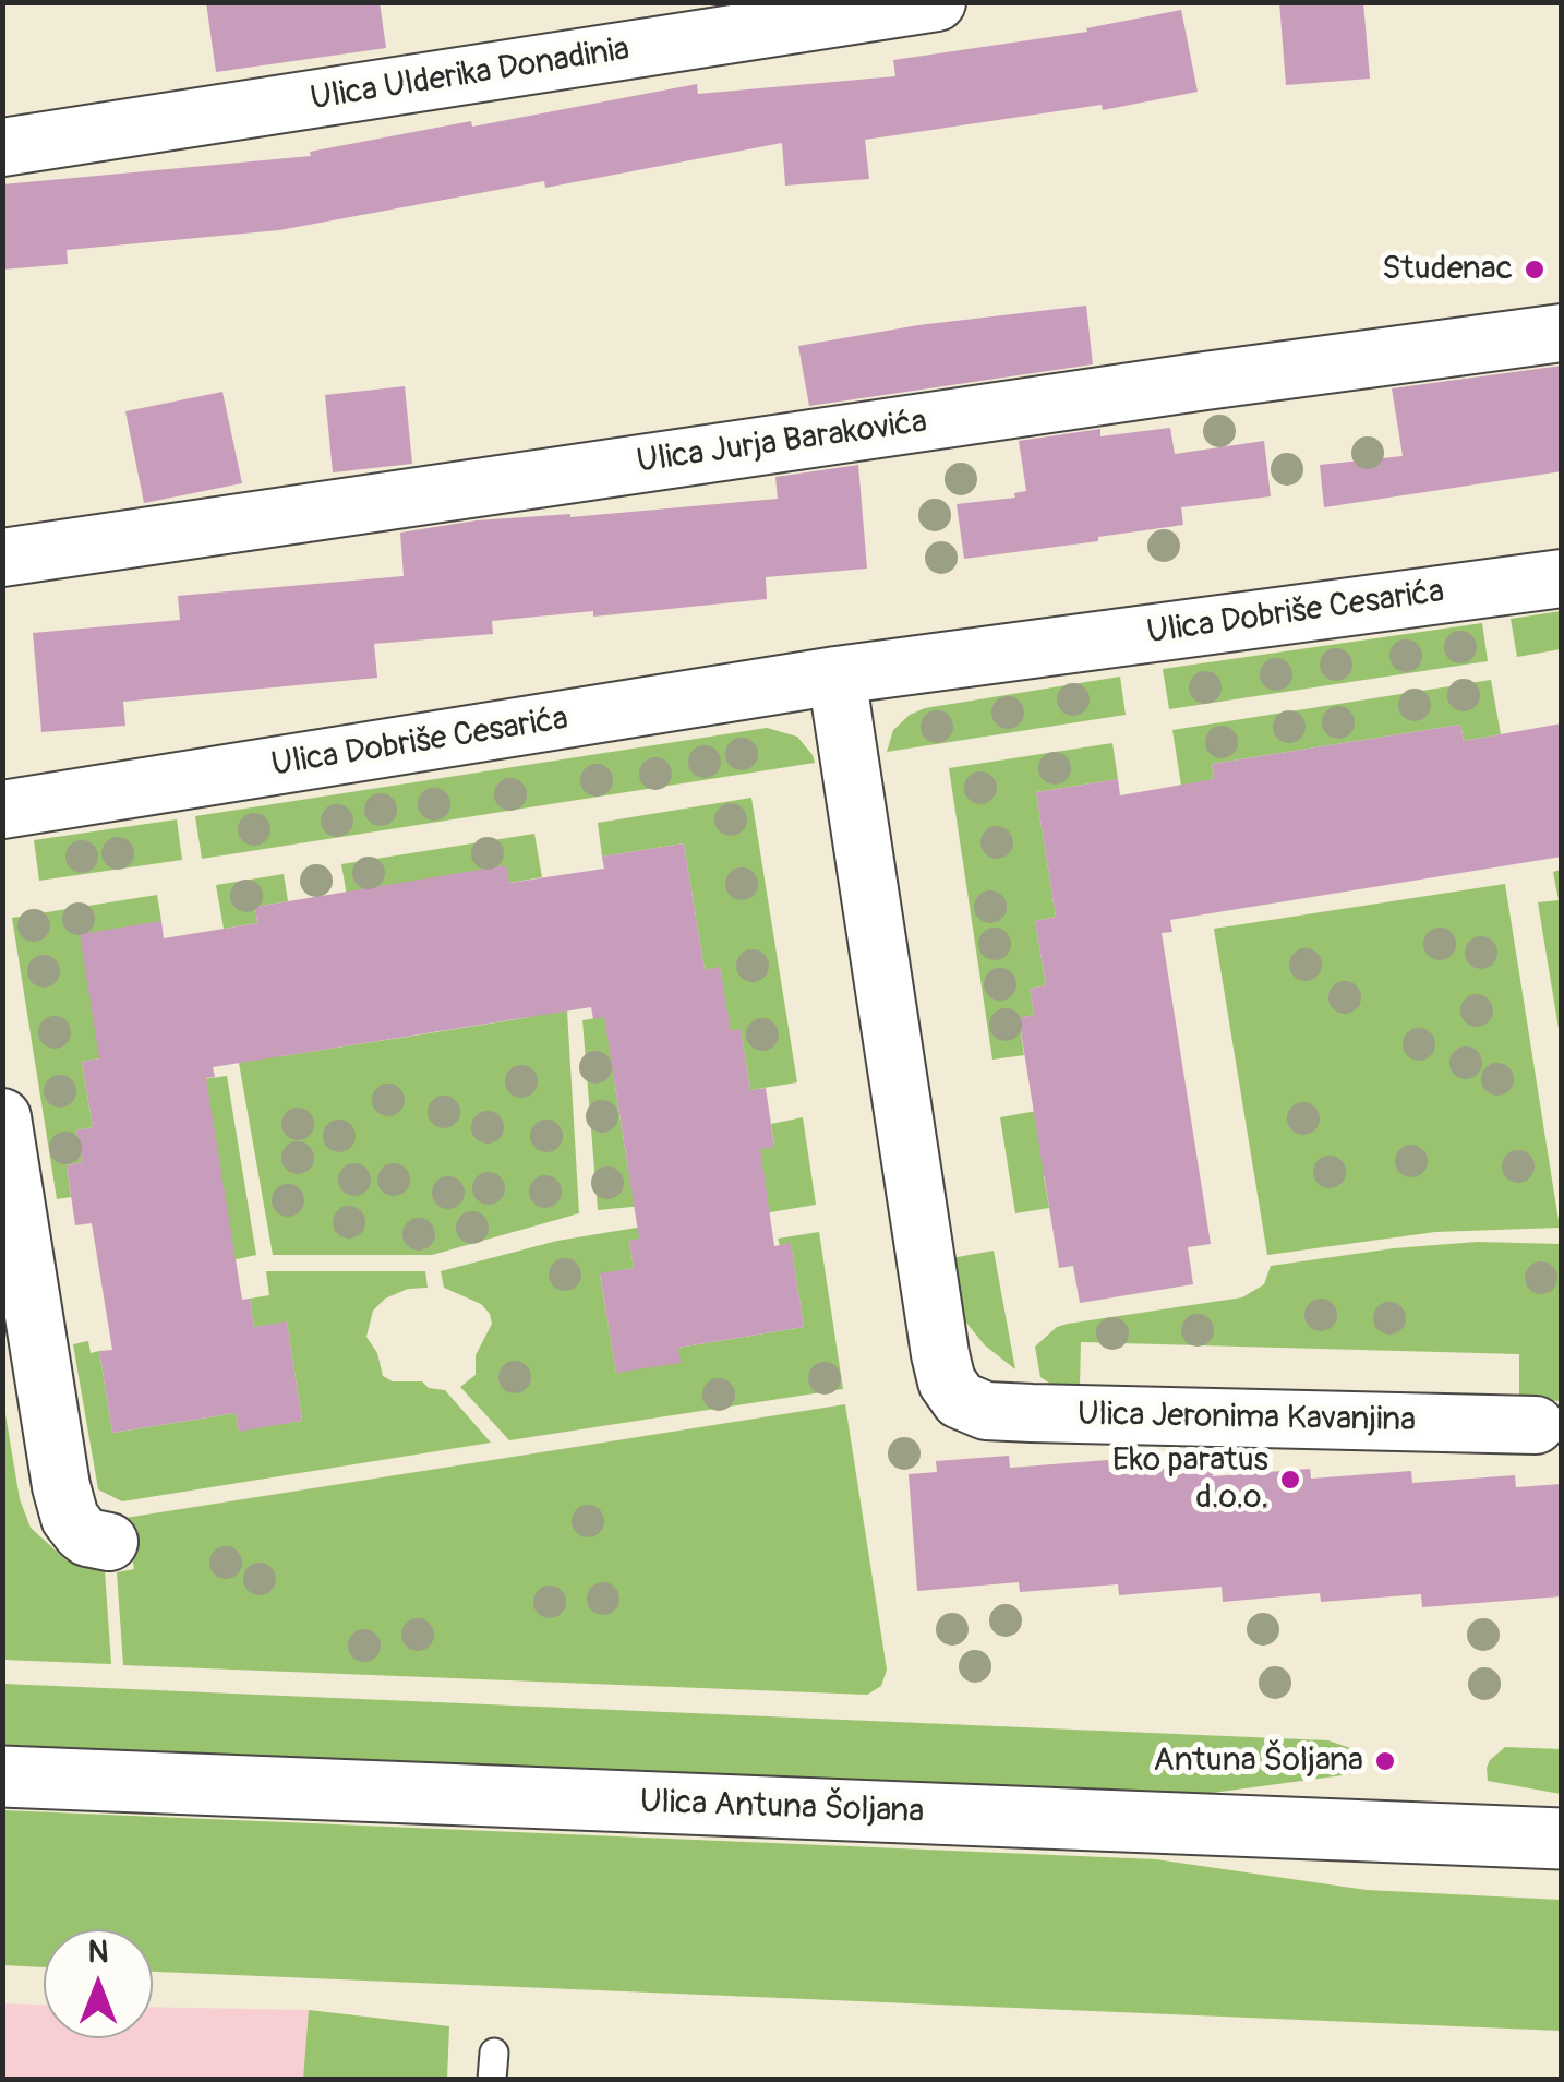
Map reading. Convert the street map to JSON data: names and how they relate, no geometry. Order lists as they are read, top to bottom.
{
  "streets": {
    "street": [
      "Ulica Ulderika Donadinia",
      "Ulica Jurja Barakovića",
      "Ulica Dobriše Cesarića",
      "Ulica Jeronima Kavanjina",
      "Ulica Antuna Šoljana"
    ]
  },
  "crossings": [
    ["Ulica Dobriše Cesarića", "Ulica Jeronima Kavanjina"]
  ],
  "places": ["Studenac", "Eko paratus d.o.o.", "Antuna Šoljana"],
  "north": "top"
}
